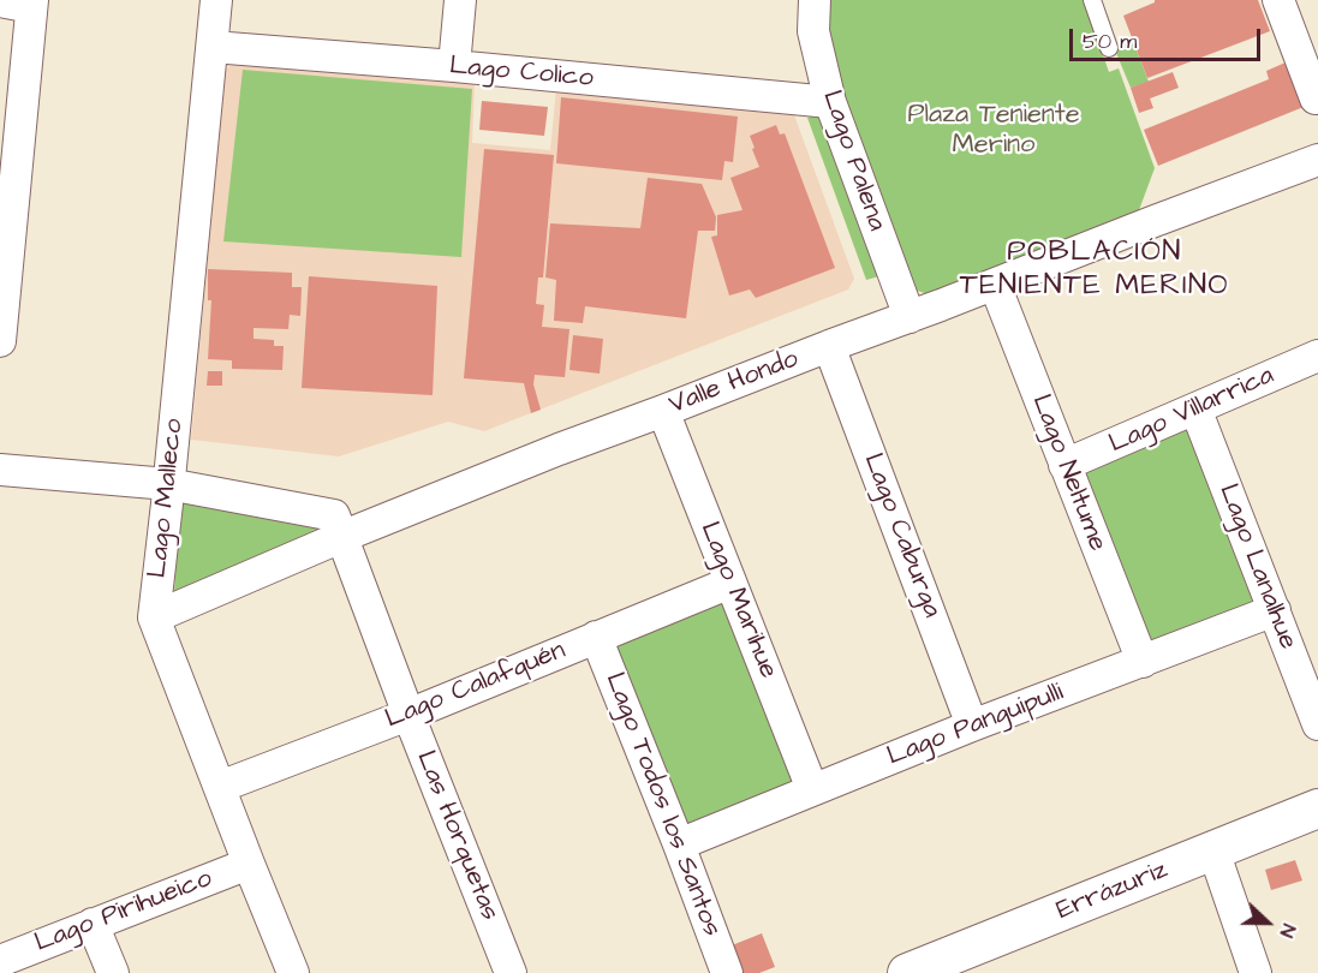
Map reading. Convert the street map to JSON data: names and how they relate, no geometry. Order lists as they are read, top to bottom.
{
  "streets": {
    "street": [
      "Lago Colico",
      "Lago Palena",
      "Valle Hondo",
      "Lago Villarrica",
      "Lago Neltume",
      "Lago Malleco",
      "Lago Caburga",
      "Lago Lanalhue",
      "Lago Marihue",
      "Lago Calafquén",
      "Lago Panguipulli",
      "Lago Todos los Santos",
      "Las Horquetas",
      "Errázuriz",
      "Lago Pirihueico"
    ]
  },
  "crossings": [
    ["Lago Colico", "Lago Palena"],
    ["Lago Colico", "Lago Malleco"],
    ["Lago Palena", "Valle Hondo"],
    ["Valle Hondo", "Lago Neltume"],
    ["Valle Hondo", "Lago Malleco"],
    ["Valle Hondo", "Lago Caburga"],
    ["Valle Hondo", "Lago Marihue"],
    ["Valle Hondo", "Las Horquetas"],
    ["Lago Villarrica", "Lago Neltume"],
    ["Lago Villarrica", "Lago Lanalhue"],
    ["Lago Neltume", "Lago Panguipulli"],
    ["Lago Malleco", "Lago Calafquén"],
    ["Lago Malleco", "Las Horquetas"],
    ["Lago Malleco", "Lago Pirihueico"],
    ["Lago Caburga", "Lago Panguipulli"],
    ["Lago Lanalhue", "Lago Panguipulli"],
    ["Lago Marihue", "Lago Calafquén"],
    ["Lago Marihue", "Lago Panguipulli"],
    ["Lago Calafquén", "Lago Todos los Santos"],
    ["Lago Calafquén", "Las Horquetas"],
    ["Lago Panguipulli", "Lago Todos los Santos"]
  ],
  "districts": ["POBLACIÓN TENIENTE MERINO"],
  "parks": ["Plaza Teniente Merino"],
  "scale_bar": "50 m",
  "north": "right"
}
